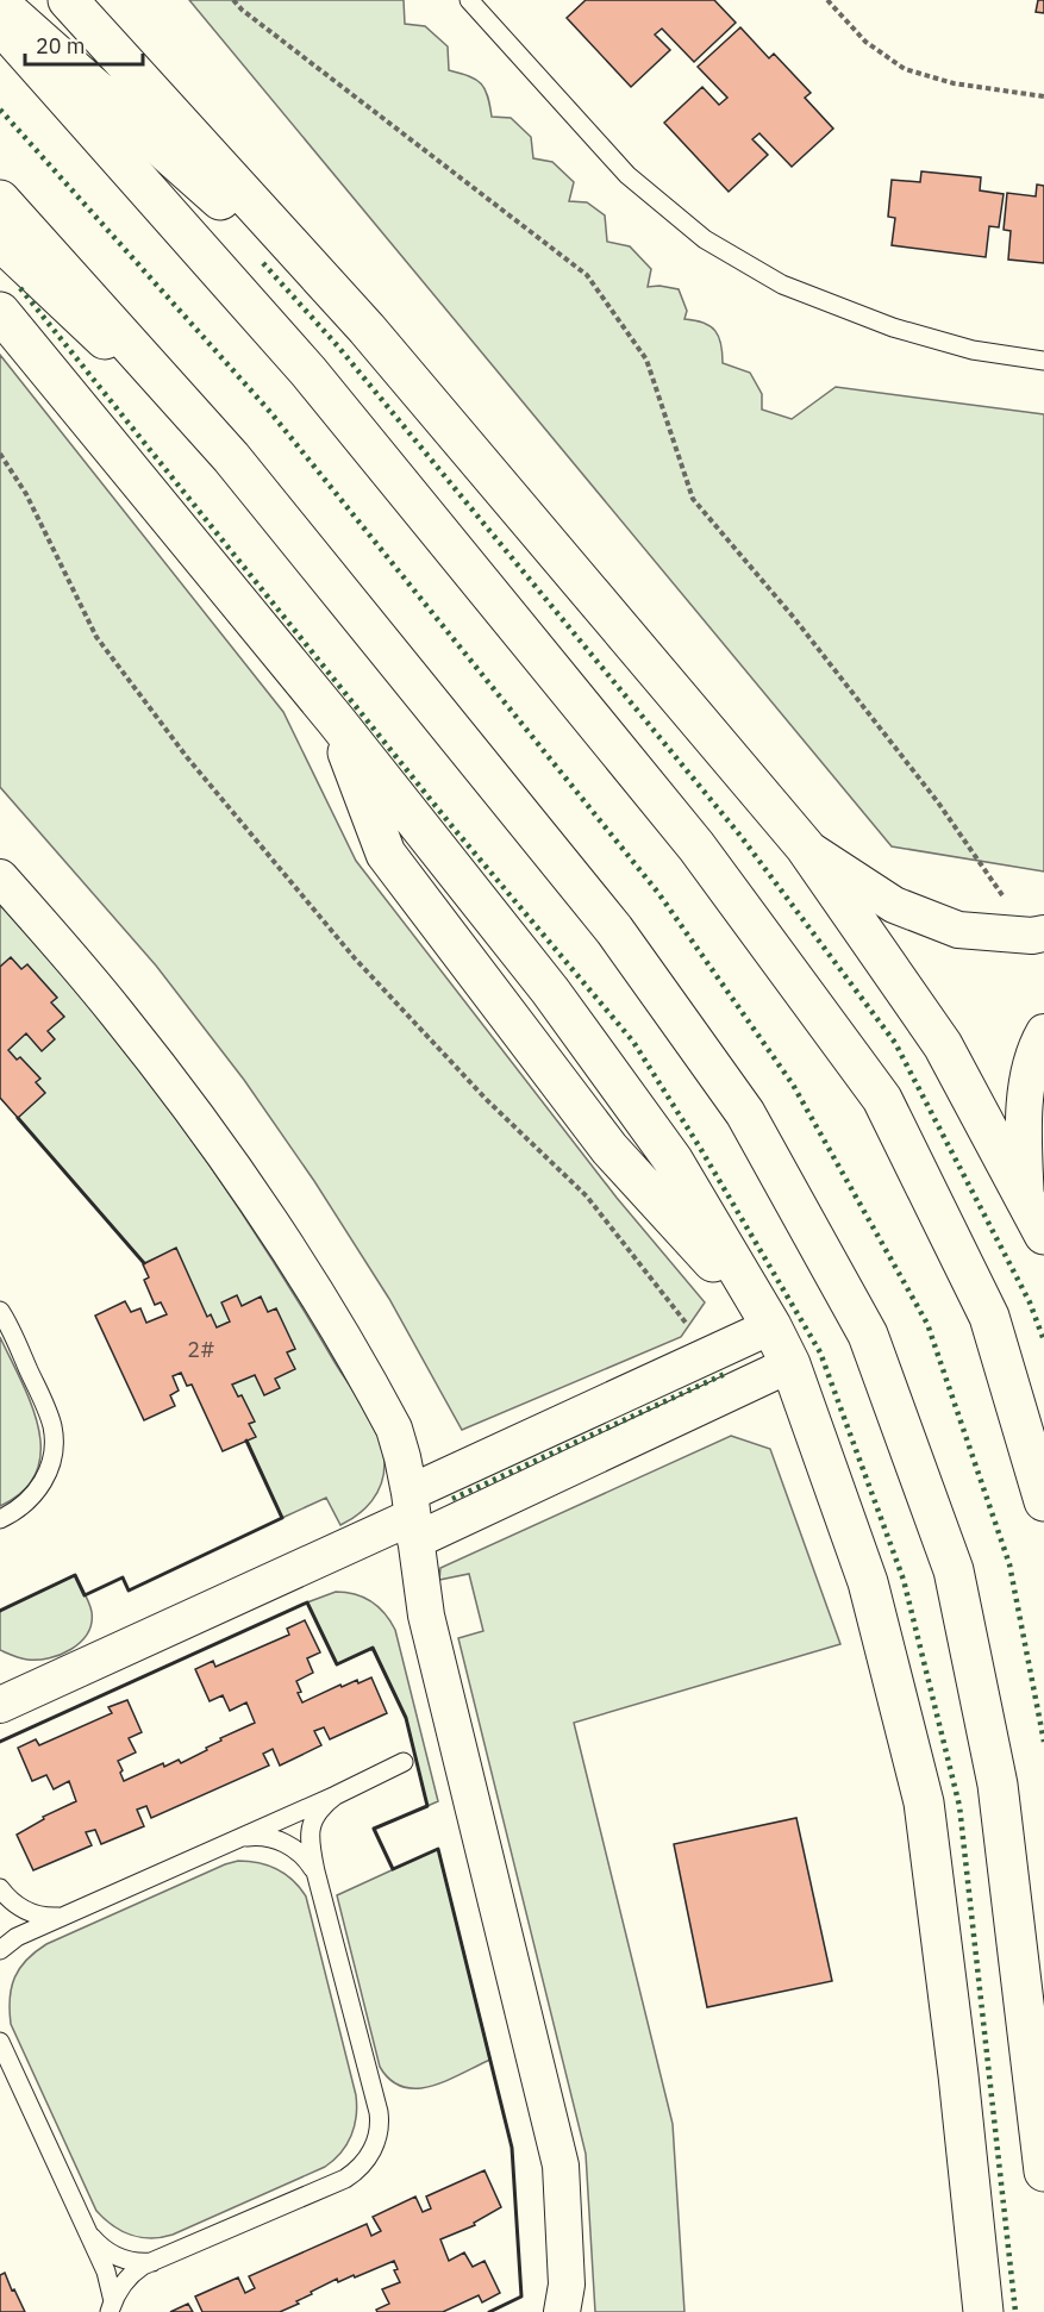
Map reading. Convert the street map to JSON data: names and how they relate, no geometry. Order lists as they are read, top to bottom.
{
  "house_numbers": ["2#"],
  "scale_bar": "20 m"
}
